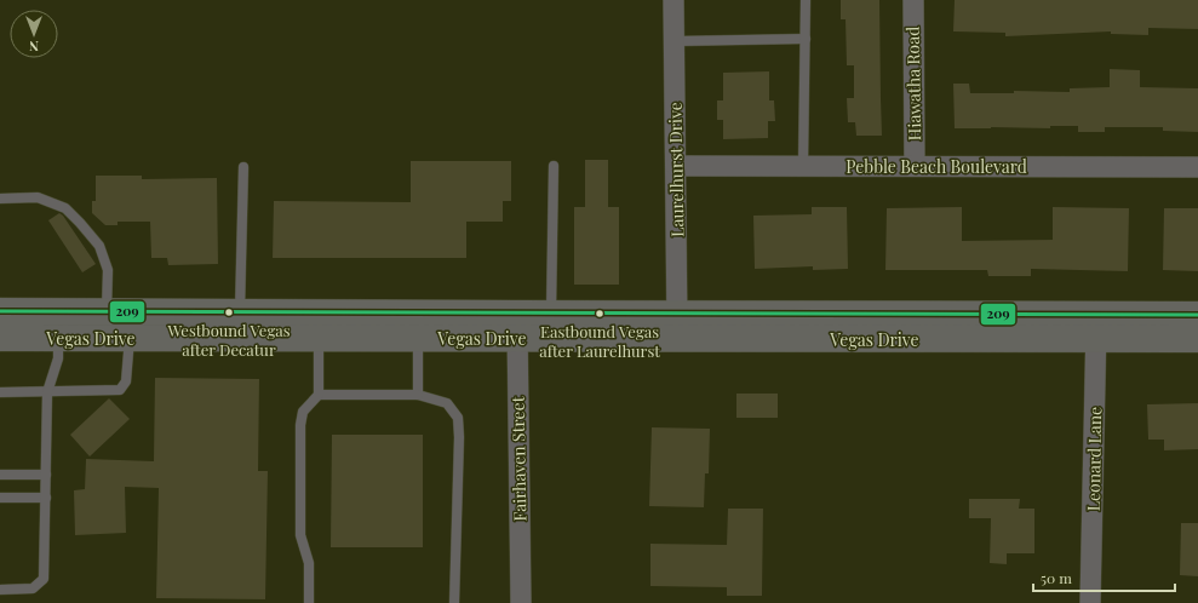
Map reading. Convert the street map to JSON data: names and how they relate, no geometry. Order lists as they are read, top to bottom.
{
  "streets": {
    "main road": ["Vegas Drive"],
    "street": [
      "Hiawatha Road",
      "Pebble Beach Boulevard",
      "Laurelhurst Drive",
      "Fairhaven Street",
      "Leonard Lane"
    ]
  },
  "crossings": [
    ["Hiawatha Road", "Pebble Beach Boulevard"],
    ["Pebble Beach Boulevard", "Laurelhurst Drive"],
    ["Laurelhurst Drive", "Vegas Drive"],
    ["Vegas Drive", "Fairhaven Street"],
    ["Vegas Drive", "Leonard Lane"]
  ],
  "places": ["Westbound Vegas after Decatur", "Eastbound Vegas after Laurelhurst"],
  "lines": ["transit line 209"],
  "scale_bar": "50 m",
  "north": "bottom"
}
